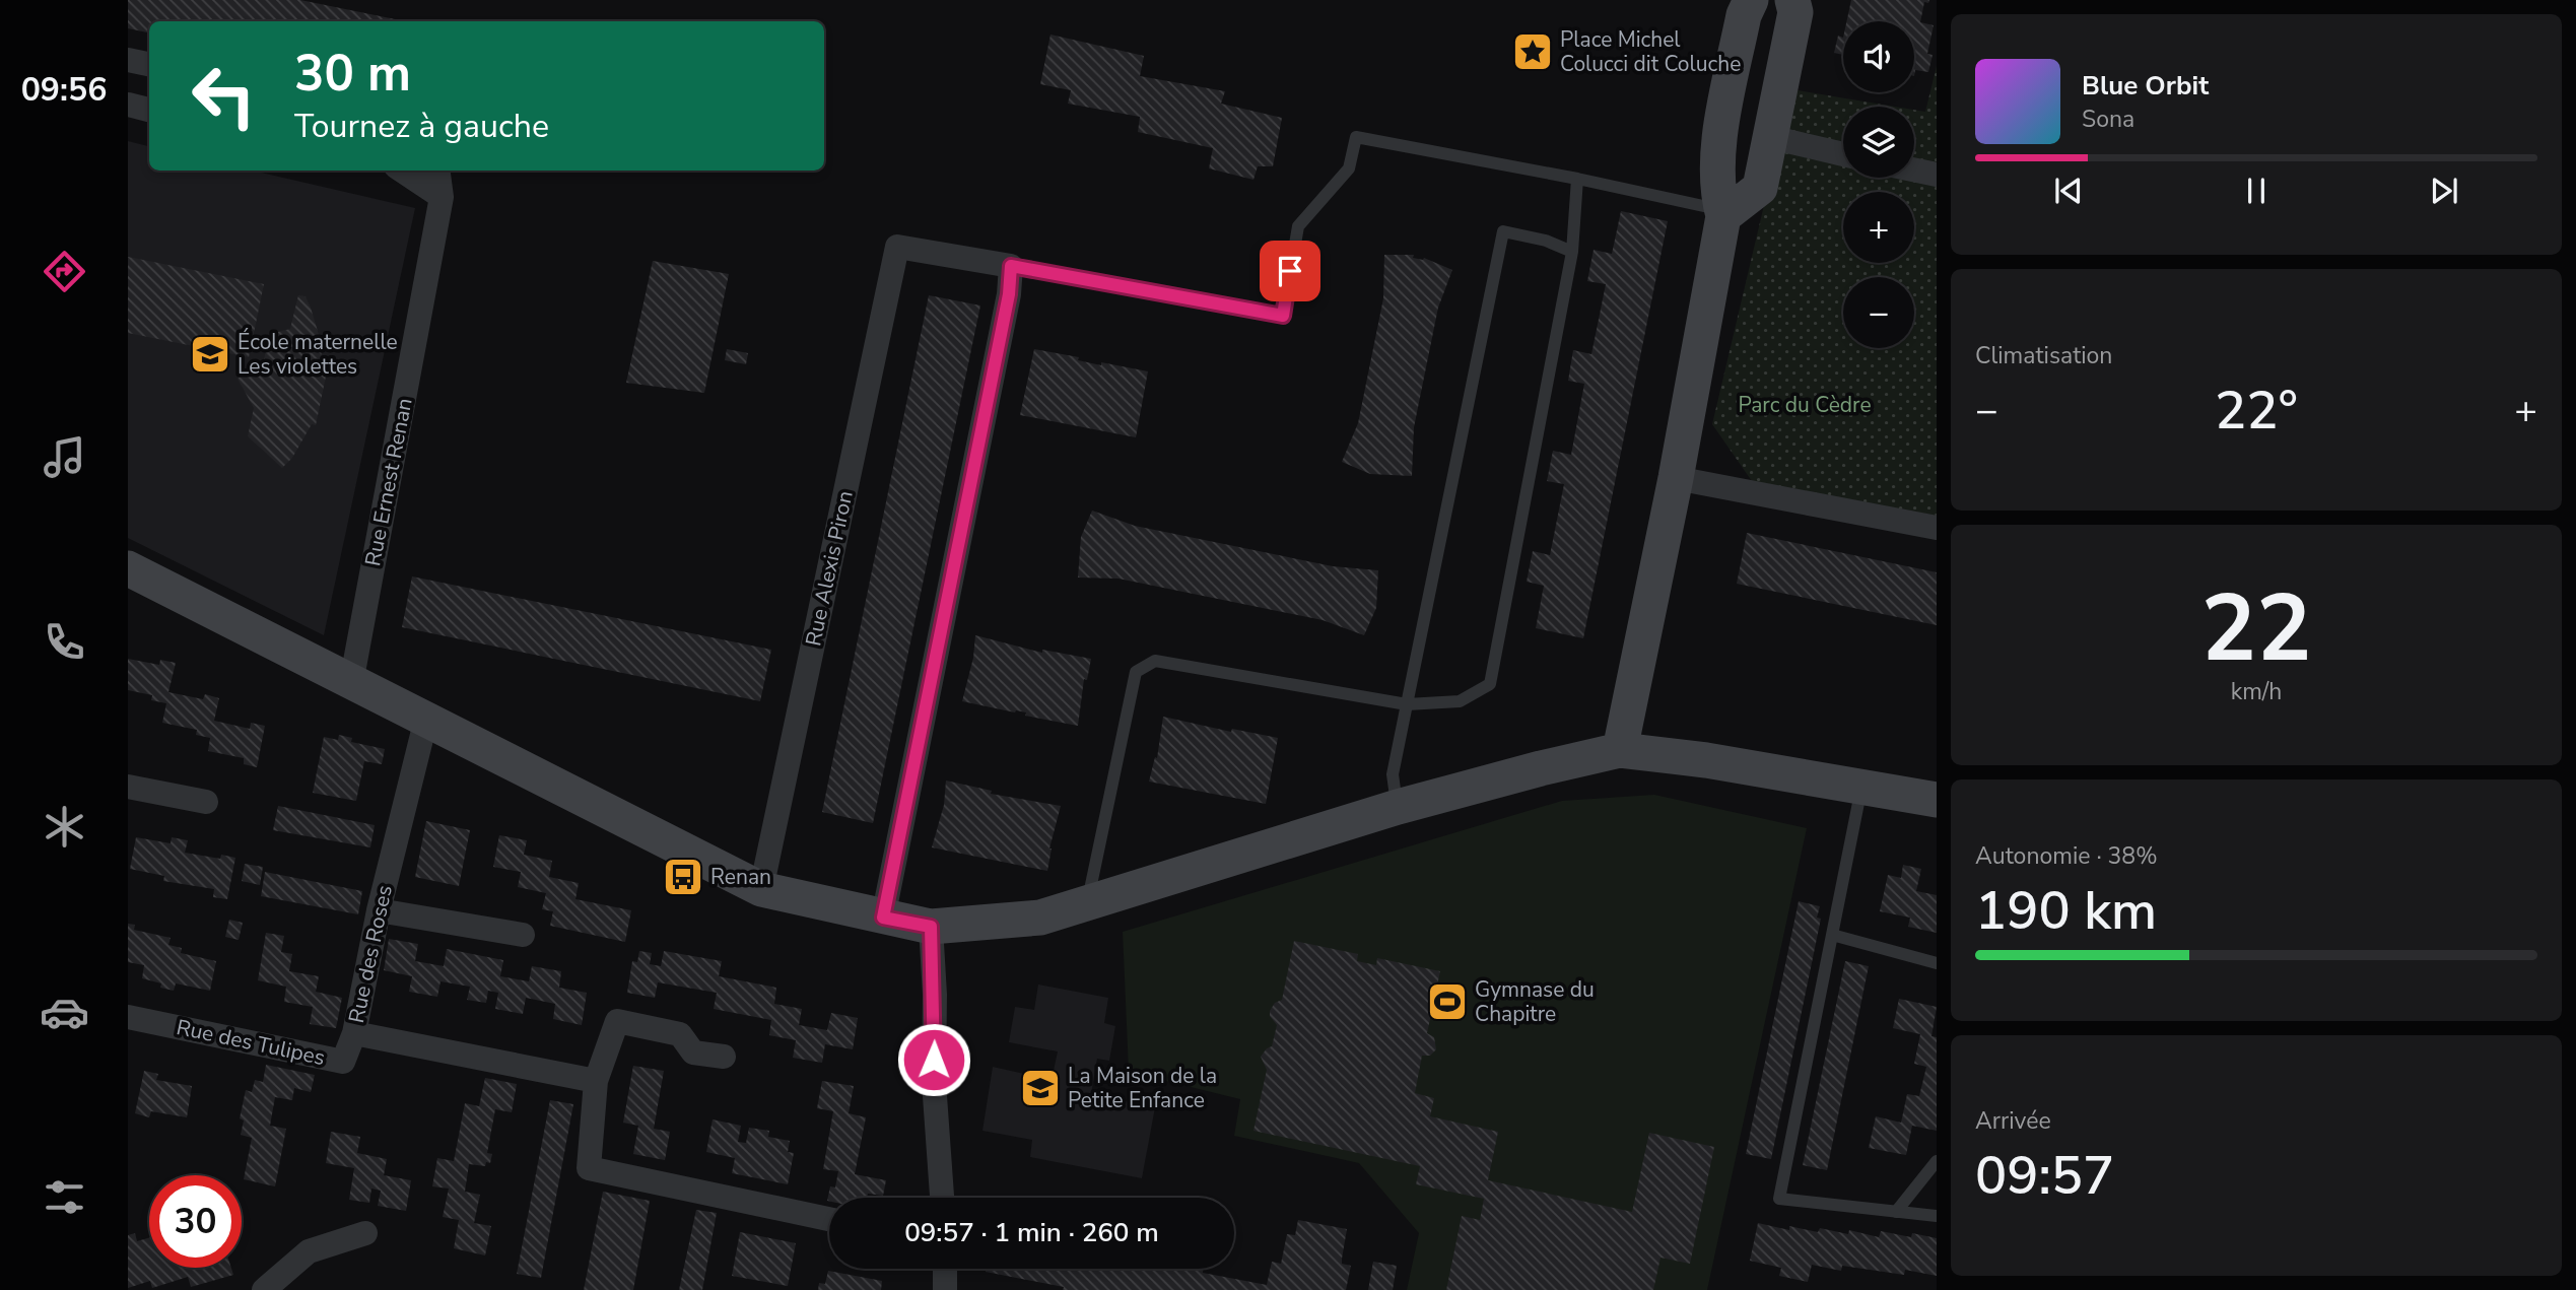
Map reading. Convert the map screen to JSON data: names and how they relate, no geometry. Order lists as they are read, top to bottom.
{
  "streets": {
    "street": [
      "Rue Ernest Renan",
      "Rue Alexis Piron",
      "Rue des Roses",
      "Rue des Tulipes"
    ]
  },
  "crossings": [
    ["Rue des Roses", "Rue des Tulipes"]
  ],
  "parks": ["Parc du Cèdre"],
  "places": {
    "place": ["Place Michel Colucci dit Coluche"],
    "school or university": ["École maternelle Les violettes", "La Maison de la Petite Enfance"],
    "bus stop": ["Renan"],
    "sports": ["Gymnase du Chapitre"]
  },
  "page": {
    "tabs": "09:56",
    "map_buttons": ["+", "−"],
    "turn": ["30 m", "Tournez à gauche"],
    "song": ["Blue Orbit", "Sona"],
    "tile": [
      "Climatisation",
      ["22", "km/h"],
      ["Autonomie · 38%", "190 km"],
      ["Arrivée", "09:57"]
    ],
    "heat": ["−", "22°", "+"],
    "limit": "30",
    "trip": "09:57 · 1 min · 260 m"
  }
}
